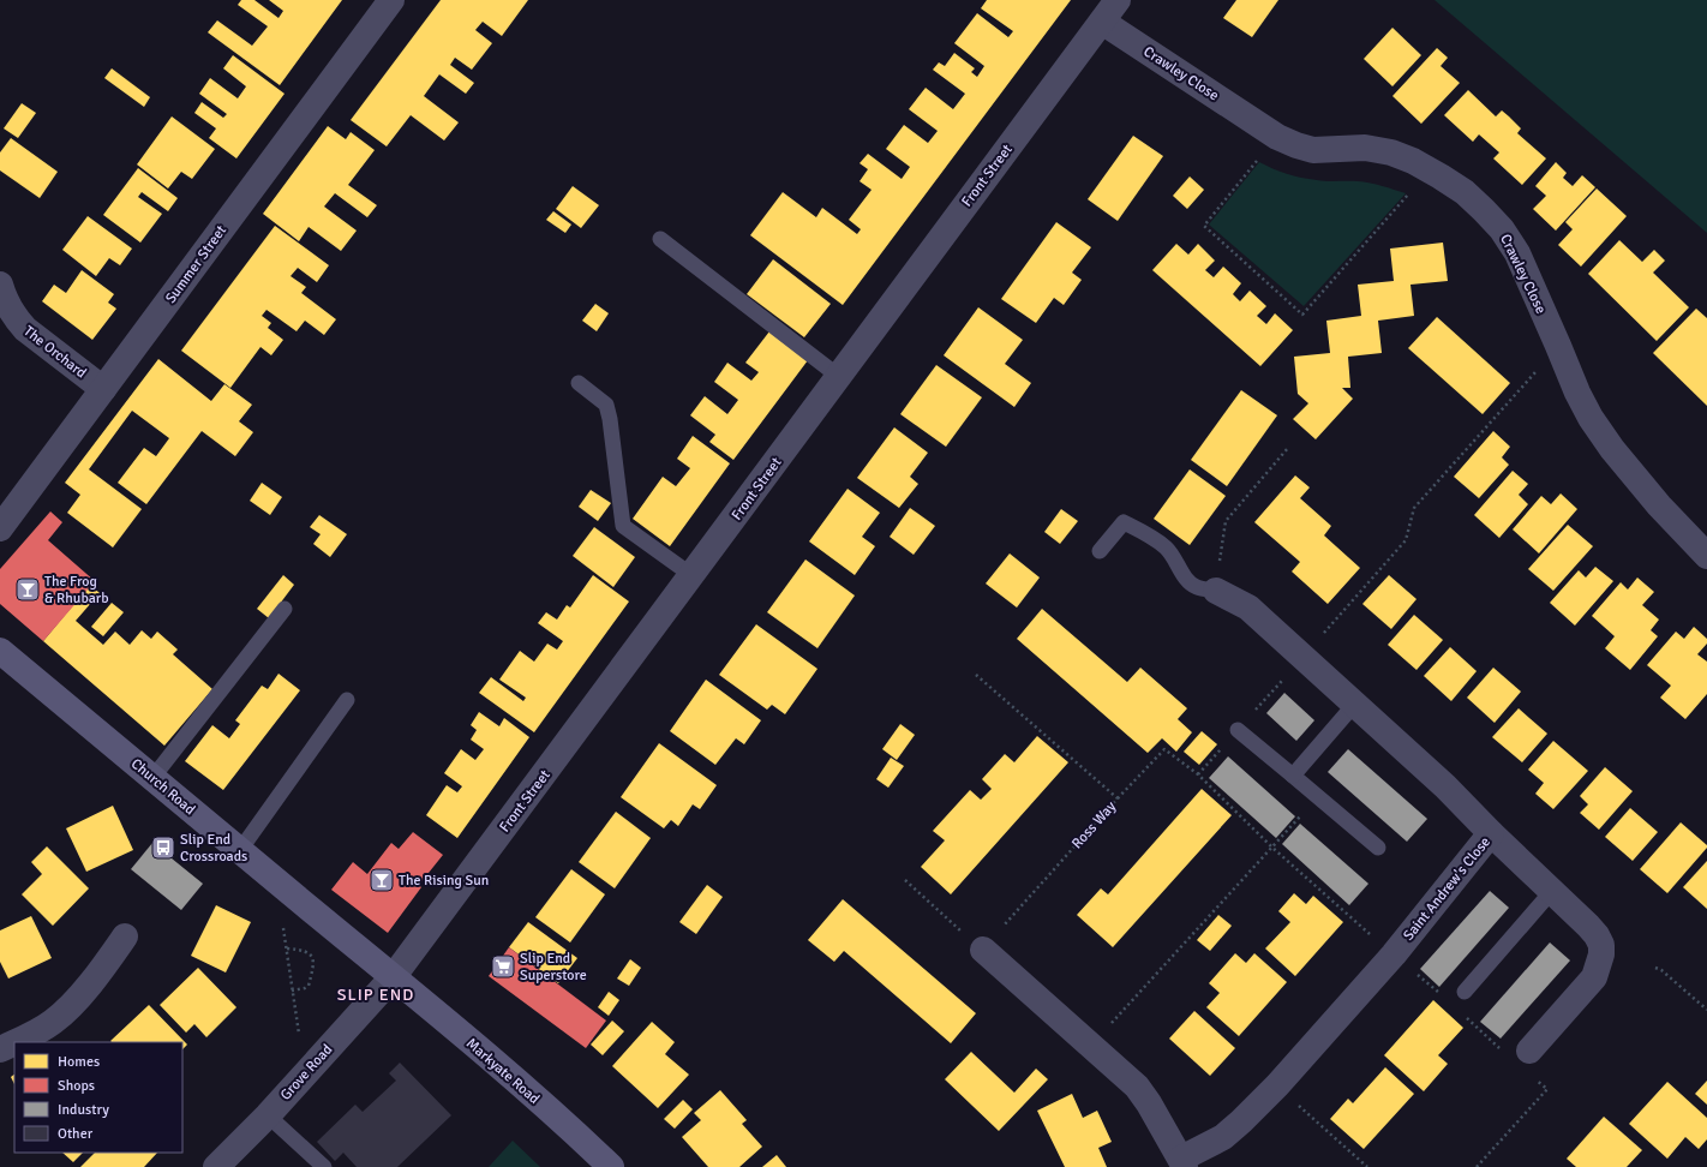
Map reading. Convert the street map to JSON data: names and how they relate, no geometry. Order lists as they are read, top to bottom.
{
  "streets": {
    "main road": ["Church Road", "Markyate Road"],
    "street": [
      "Crawley Close",
      "Front Street",
      "Summer Street",
      "The Orchard",
      "Saint Andrew's Close",
      "Grove Road"
    ],
    "path": ["Ross Way"]
  },
  "crossings": [
    ["Crawley Close", "Front Street"],
    ["Front Street", "Church Road"],
    ["Front Street", "Markyate Road"],
    ["Front Street", "Grove Road"],
    ["Summer Street", "The Orchard"],
    ["Church Road", "Markyate Road"],
    ["Church Road", "Grove Road"],
    ["Markyate Road", "Grove Road"]
  ],
  "districts": ["SLIP END"],
  "places": {
    "bar": ["The Frog & Rhubarb", "The Rising Sun"],
    "bus stop": ["Slip End Crossroads"],
    "supermarket": ["Slip End Superstore"]
  },
  "legend": [
    "Homes",
    "Shops",
    "Industry",
    "Other"
  ]
}
